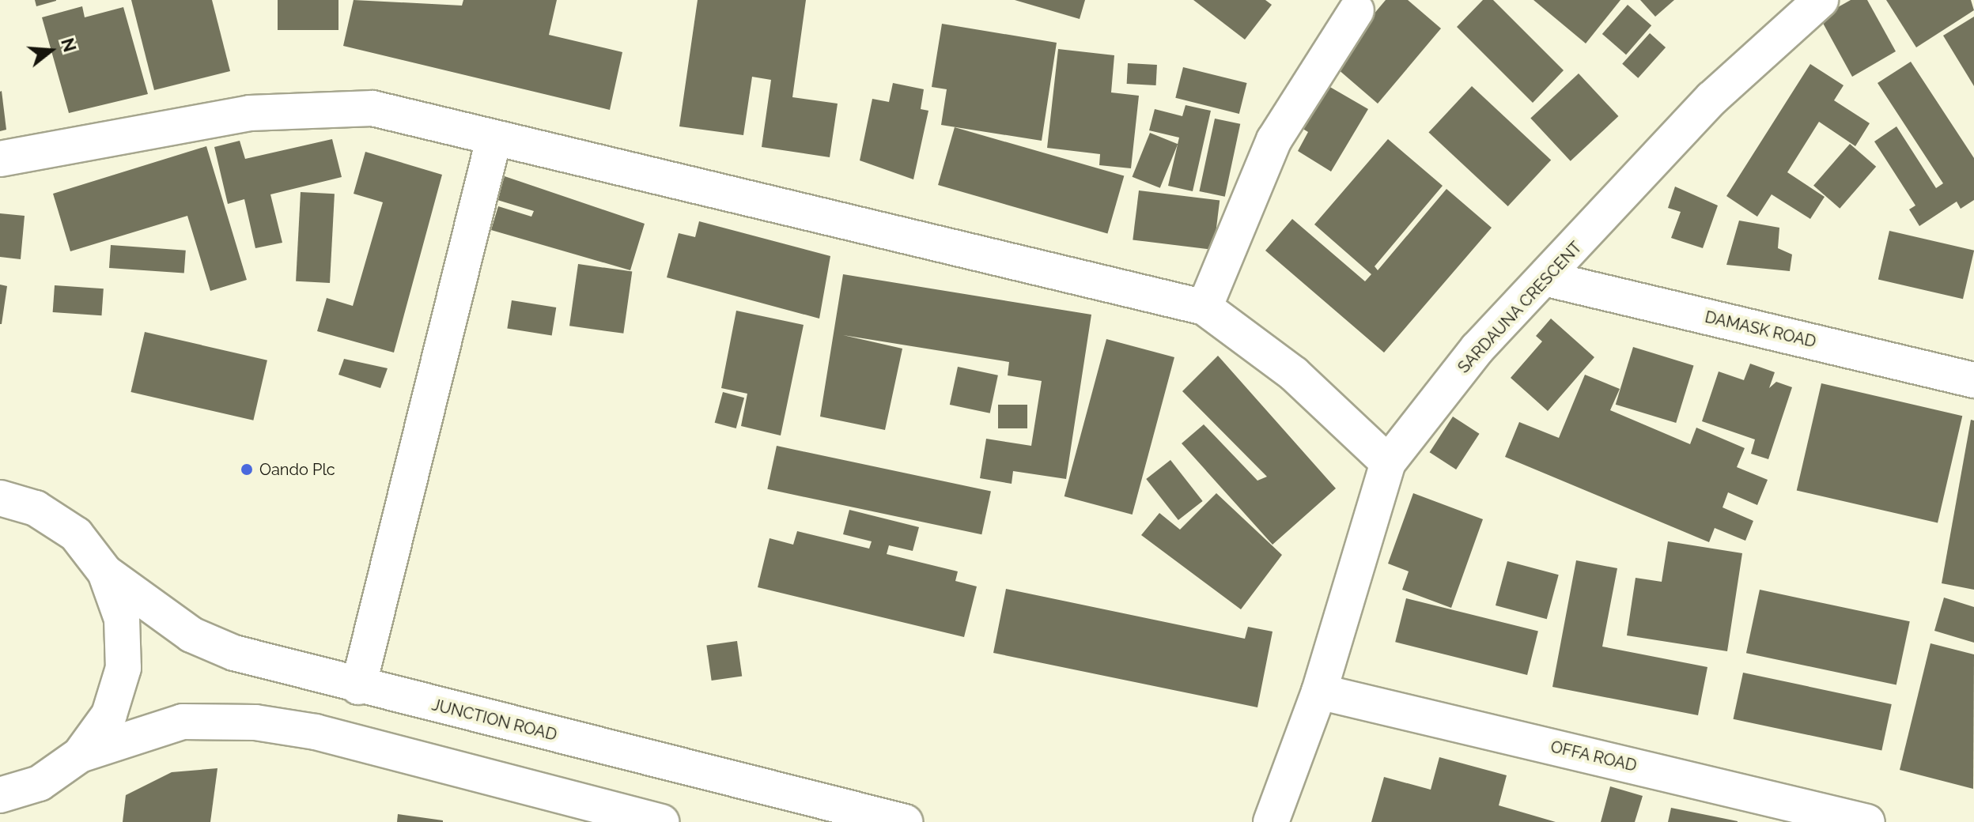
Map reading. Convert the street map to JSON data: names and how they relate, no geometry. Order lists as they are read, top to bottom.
{
  "streets": {
    "street": [
      "SARDAUNA CRESCENT",
      "DAMASK ROAD",
      "JUNCTION ROAD",
      "OFFA ROAD"
    ]
  },
  "crossings": [
    ["SARDAUNA CRESCENT", "DAMASK ROAD"],
    ["SARDAUNA CRESCENT", "OFFA ROAD"]
  ],
  "places": ["Oando Plc"],
  "north": "right"
}
